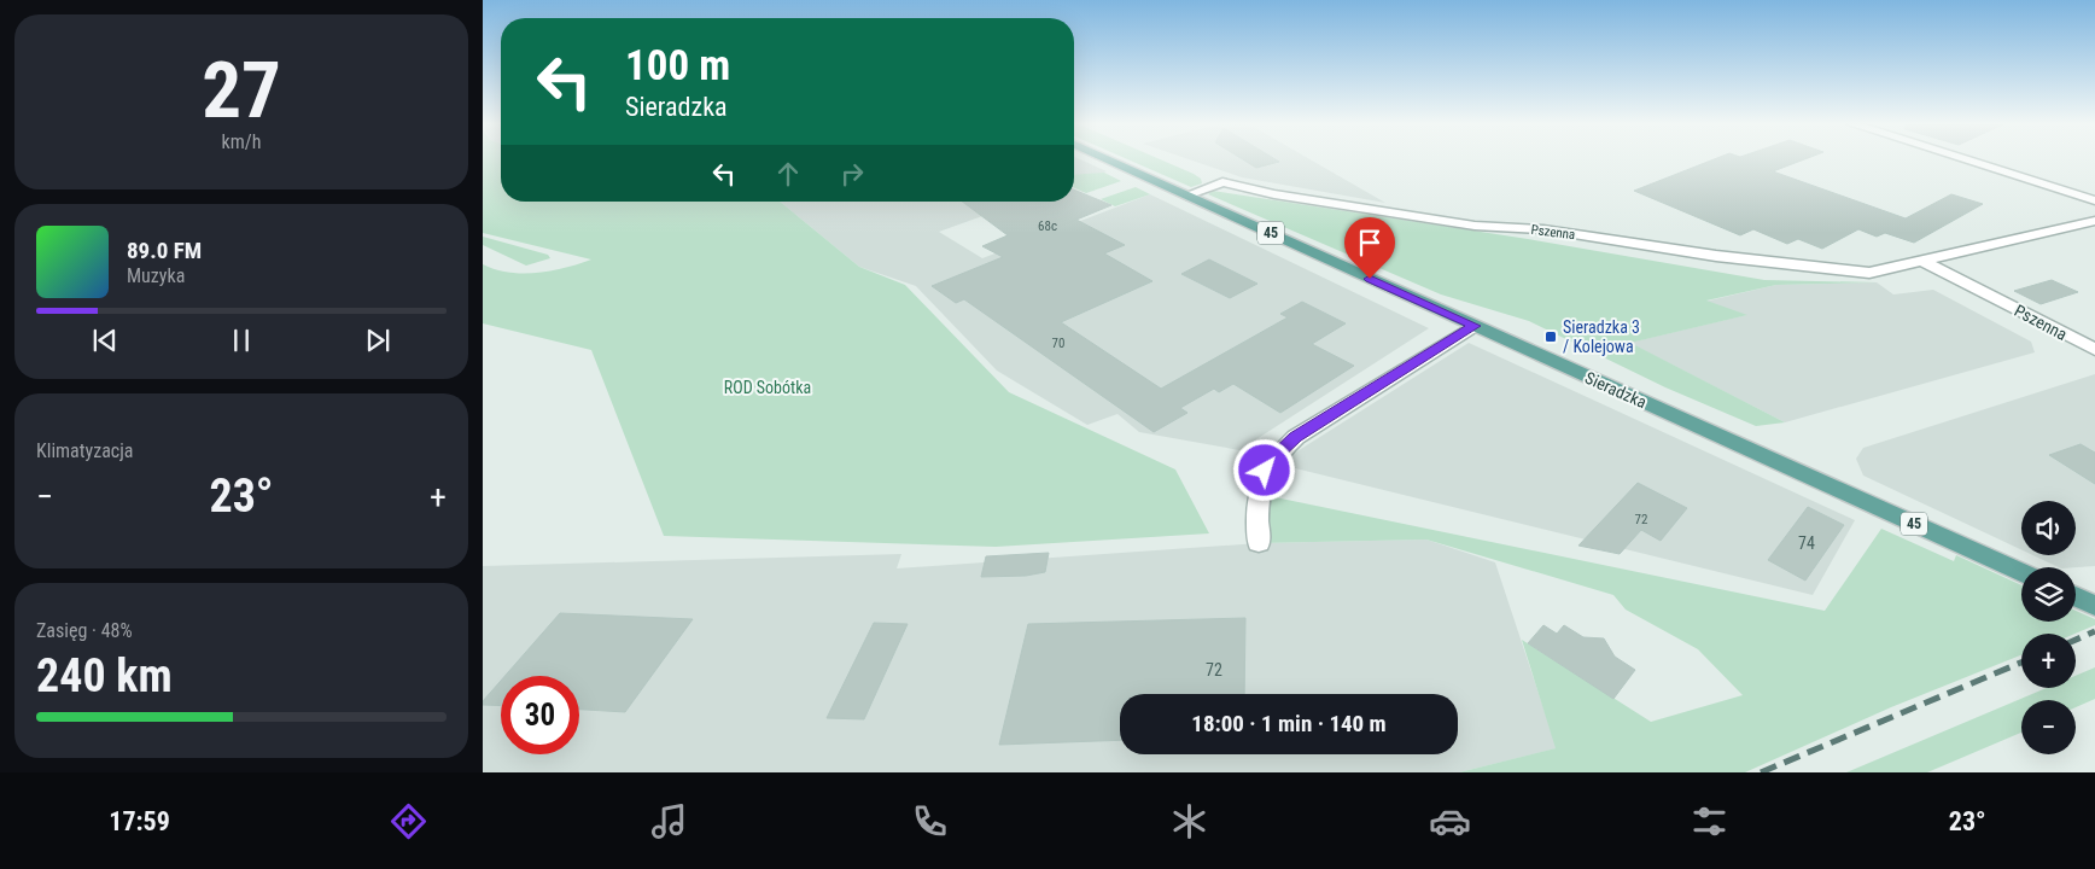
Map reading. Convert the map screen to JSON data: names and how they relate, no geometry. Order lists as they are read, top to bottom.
{
  "streets": {
    "main road": ["45", "Sieradzka"],
    "street": ["Pszenna"]
  },
  "crossings": [
    ["Pszenna", "Sieradzka"]
  ],
  "parks": ["ROD Sobótka"],
  "places": {
    "transit": ["Sieradzka 3 / Kolejowa"]
  },
  "house_numbers": [
    "68c",
    "70",
    "72",
    "74",
    "72"
  ],
  "page": {
    "tile": [
      ["27", "km/h"],
      "Klimatyzacja",
      ["Zasięg · 48%", "240 km"]
    ],
    "turn": ["100 m", "Sieradzka"],
    "song": ["89.0 FM", "Muzyka"],
    "heat": ["−", "23°", "+"],
    "map_buttons": ["+", "−"],
    "limit": "30",
    "trip": "18:00 · 1 min · 140 m",
    "tabs": ["17:59", "23°"]
  }
}
